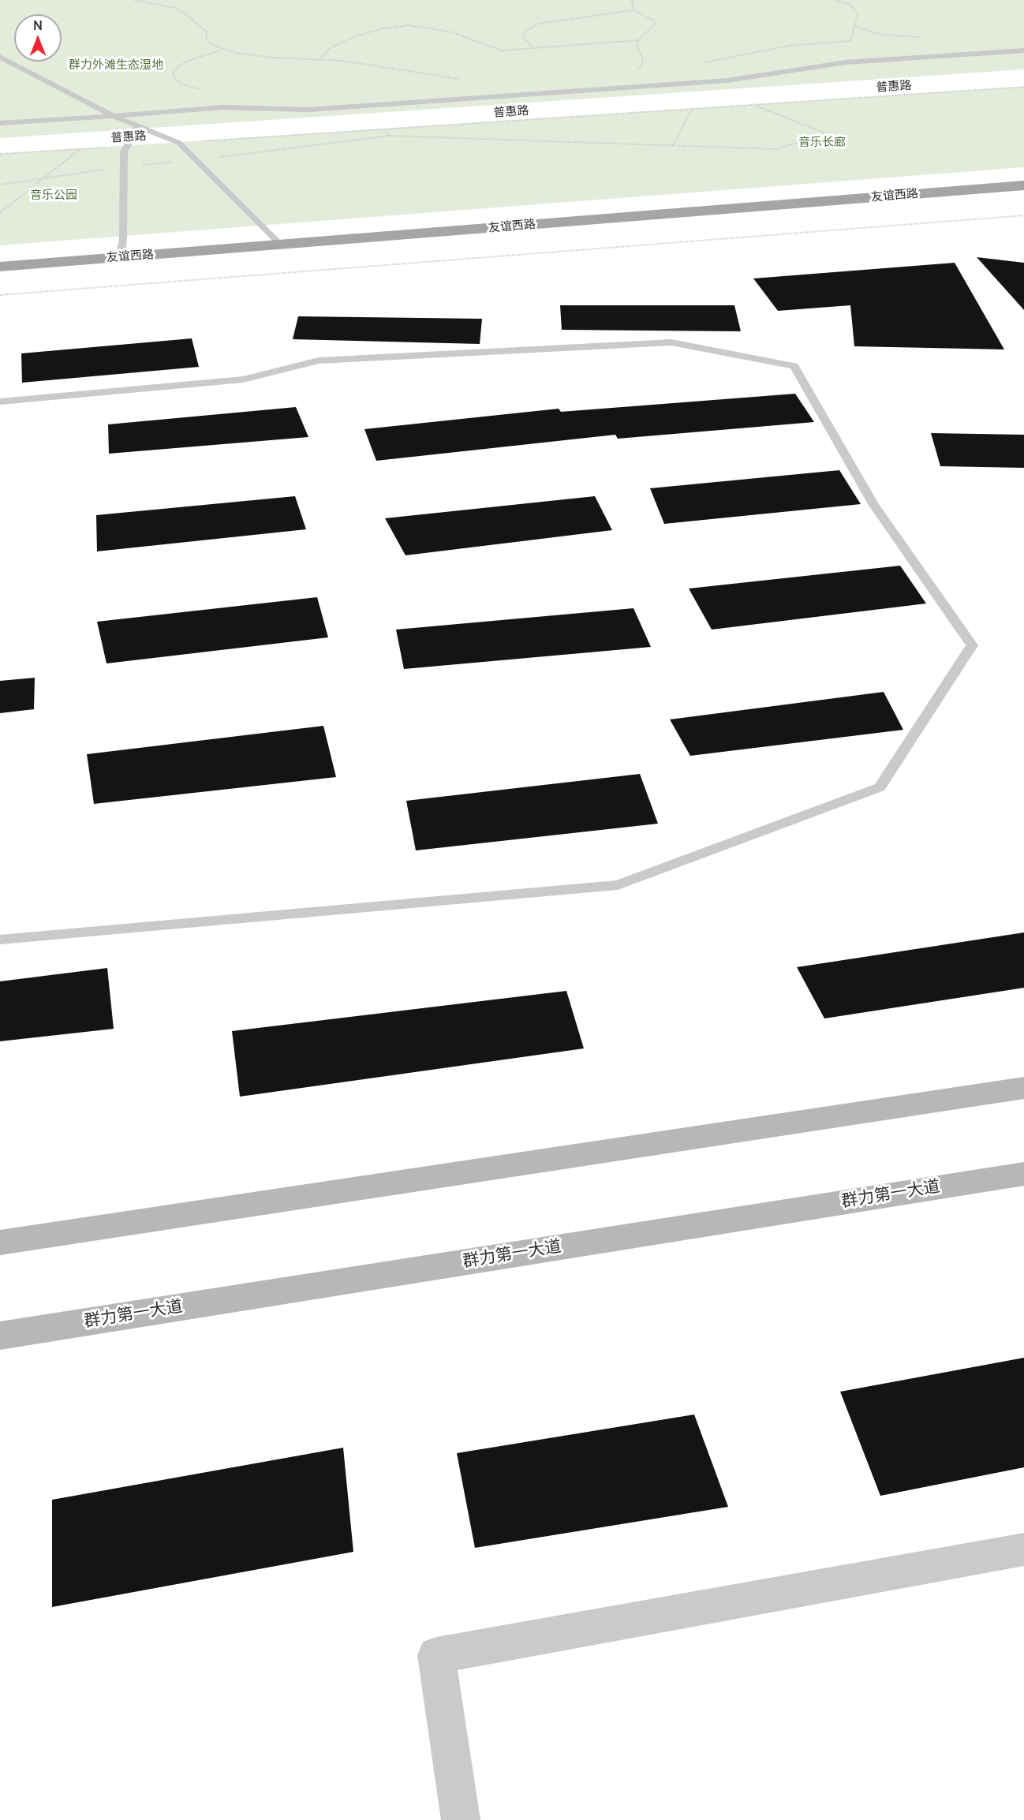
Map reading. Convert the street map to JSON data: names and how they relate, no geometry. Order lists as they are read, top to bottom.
{
  "streets": {
    "main road": ["友谊西路", "群力第一大道"],
    "path": ["普惠路"]
  },
  "parks": ["群力外滩生态湿地", "音乐长廊", "音乐公园"],
  "north": "top"
}
